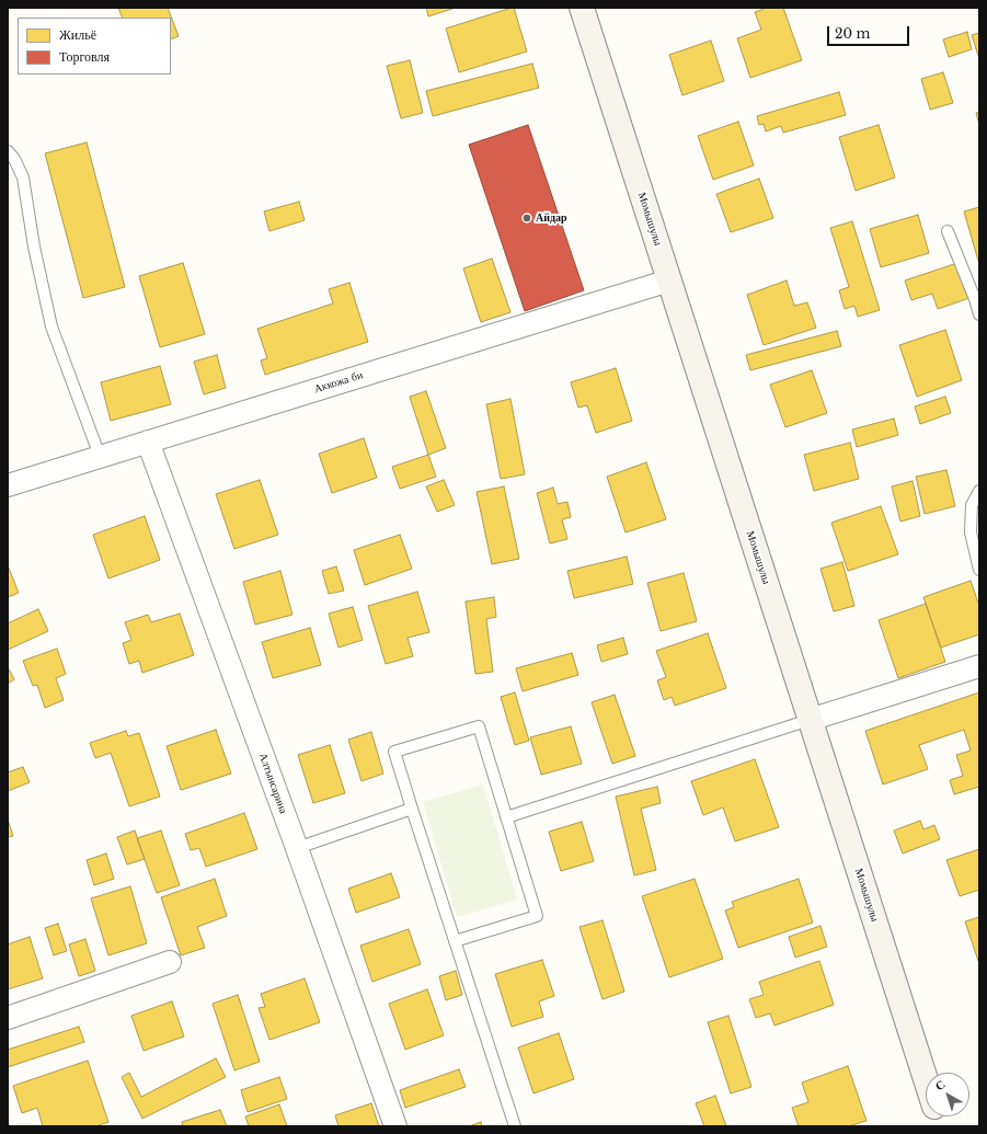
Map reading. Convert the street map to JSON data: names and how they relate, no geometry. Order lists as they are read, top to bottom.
{
  "streets": {
    "main road": ["Момышулы"],
    "street": ["Аккожа би", "Алтынсарина"]
  },
  "crossings": [
    ["Момышулы", "Аккожа би"],
    ["Аккожа би", "Алтынсарина"]
  ],
  "places": ["Айдар"],
  "legend": ["Жильё", "Торговля"],
  "scale_bar": "20 m",
  "north": "top left"
}
